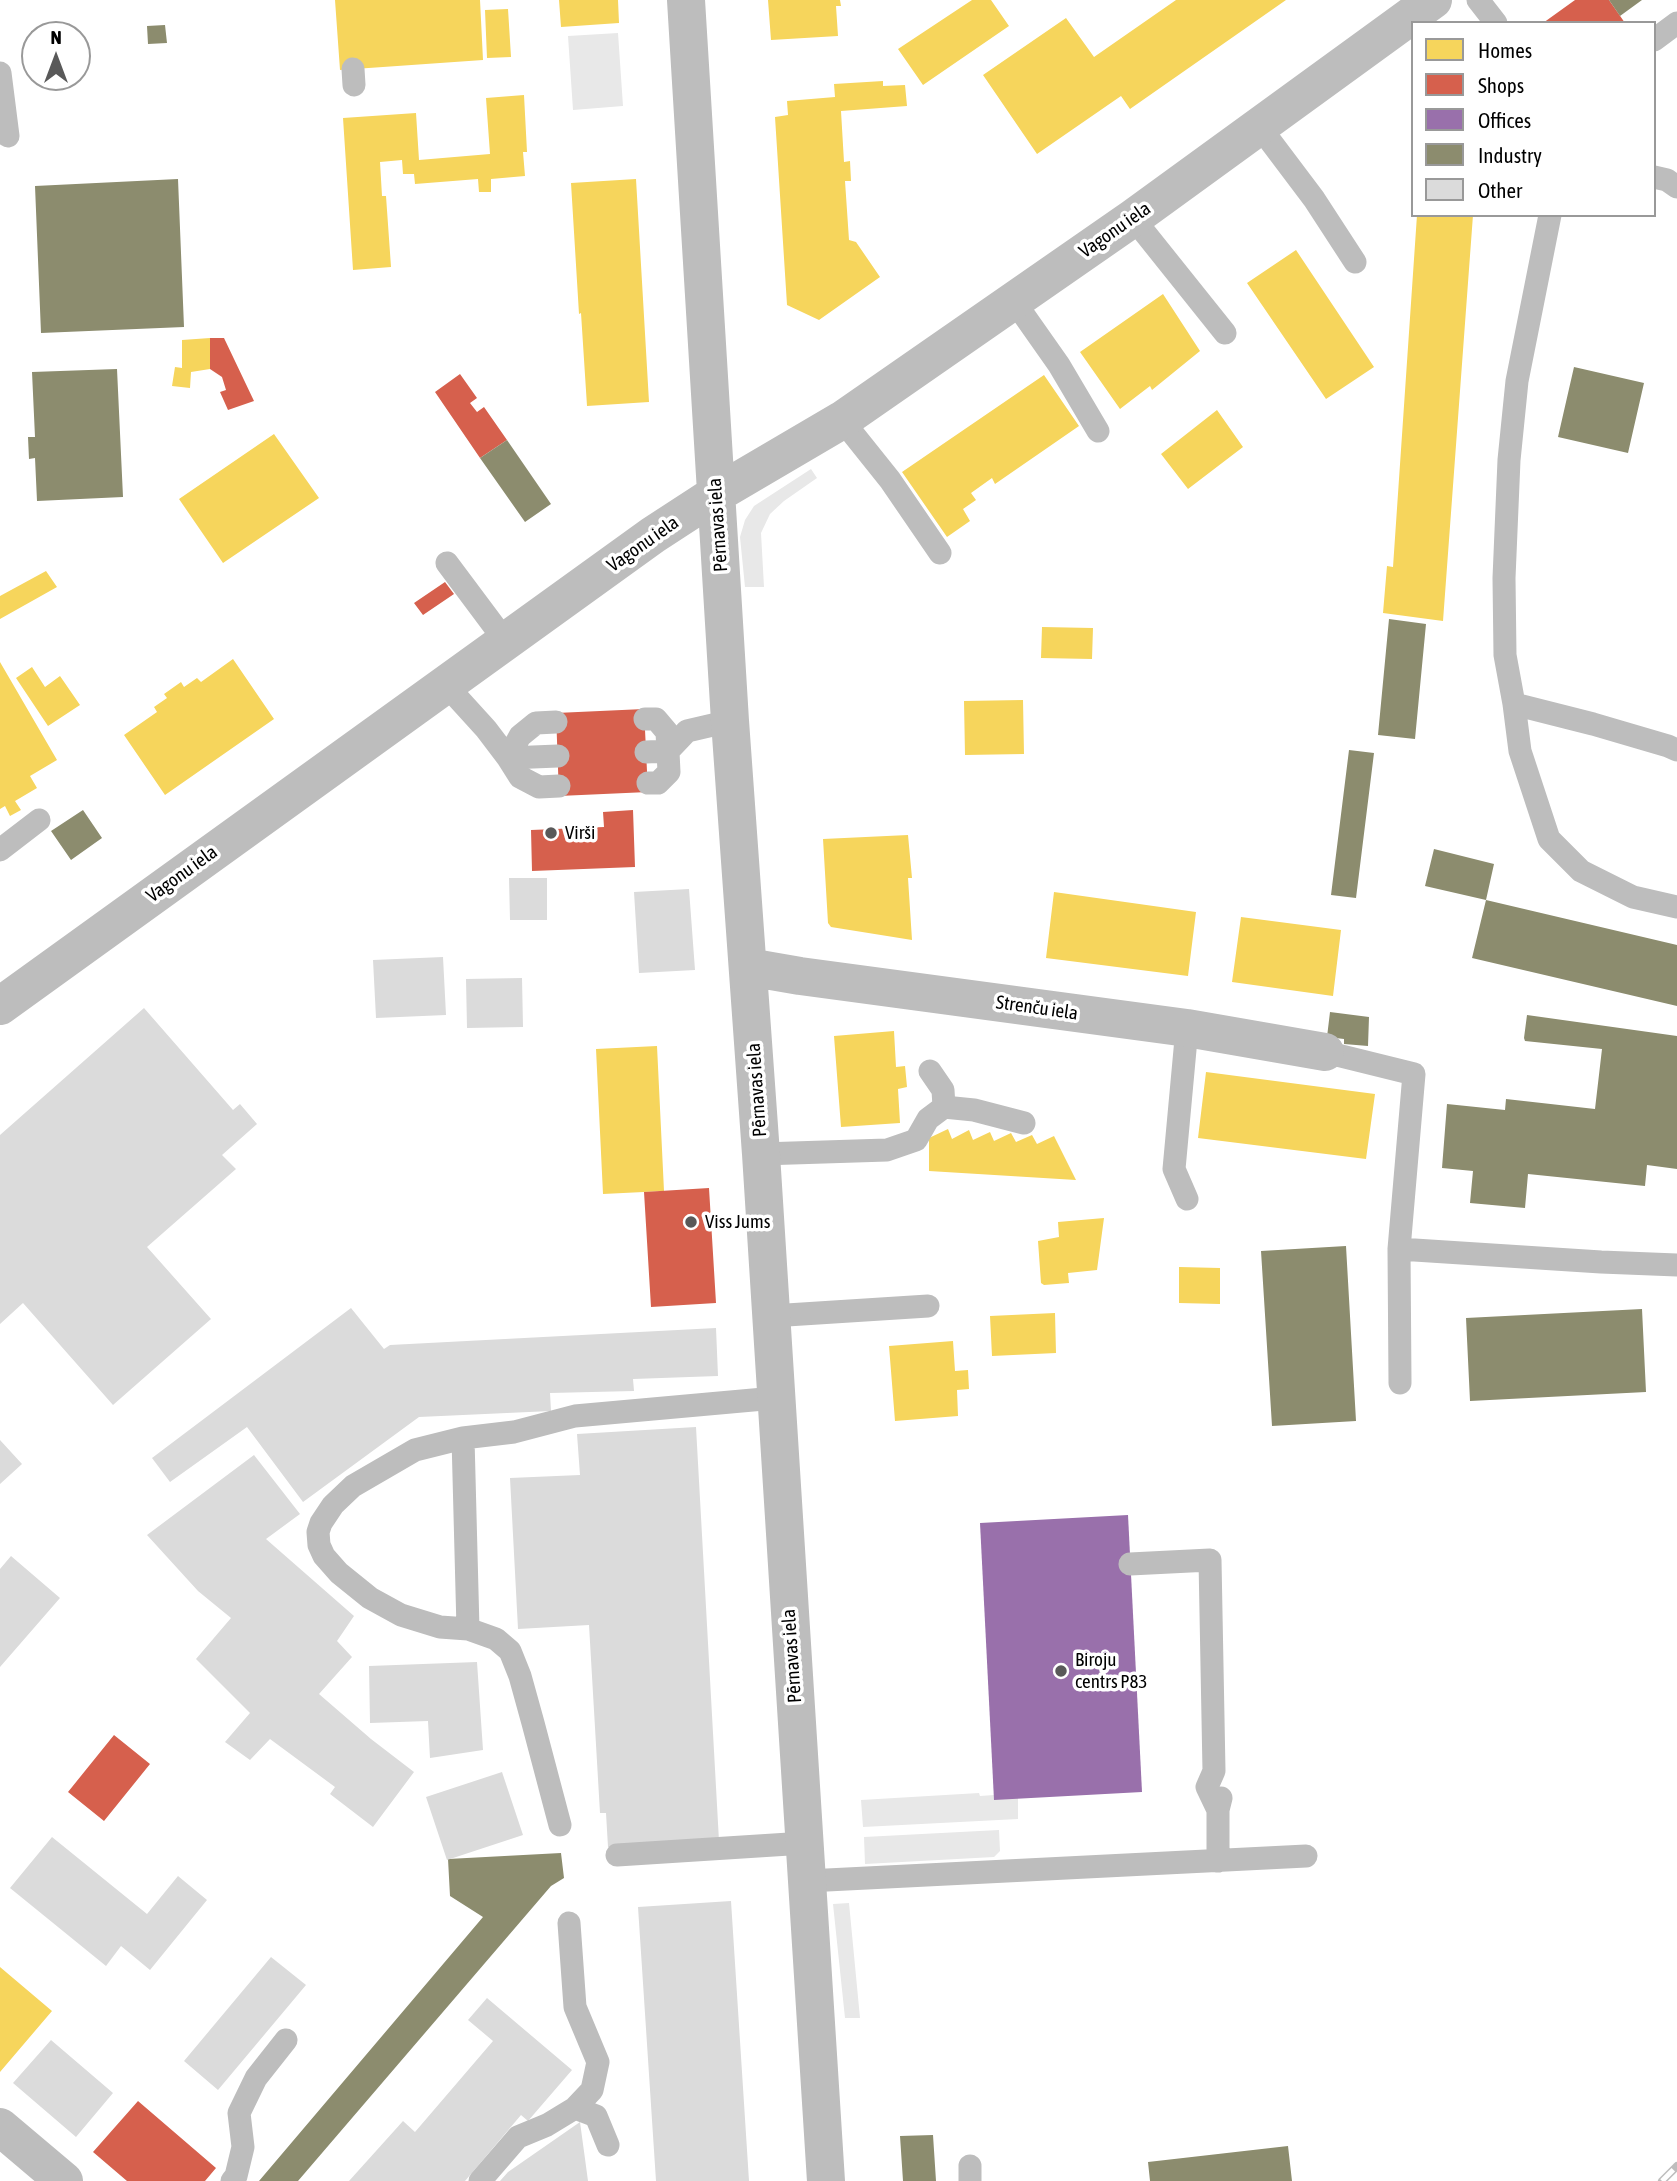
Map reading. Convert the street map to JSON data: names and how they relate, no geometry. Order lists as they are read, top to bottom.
{
  "streets": {
    "street": ["Vagonu iela", "Pērnavas iela", "Strenču iela"]
  },
  "crossings": [
    ["Vagonu iela", "Pērnavas iela"],
    ["Pērnavas iela", "Strenču iela"]
  ],
  "places": ["Virši", "Viss Jums", "Biroju centrs P83"],
  "legend": [
    "Homes",
    "Shops",
    "Offices",
    "Industry",
    "Other"
  ],
  "north": "top"
}
